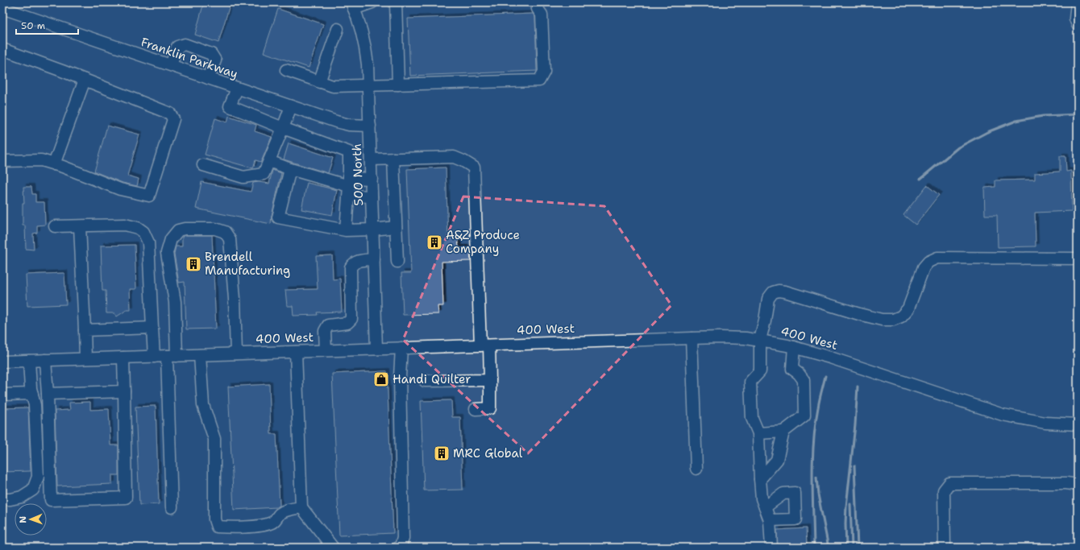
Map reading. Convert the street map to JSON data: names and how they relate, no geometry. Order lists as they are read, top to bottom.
{
  "streets": {
    "street": ["Franklin Parkway", "500 North", "400 West"]
  },
  "crossings": [
    ["Franklin Parkway", "500 North"],
    ["500 North", "400 West"]
  ],
  "places": {
    "building": ["A&Z Produce Company", "Brendell Manufacturing", "MRC Global"],
    "shop": ["Handi Quilter"]
  },
  "scale_bar": "50 m",
  "north": "left"
}
